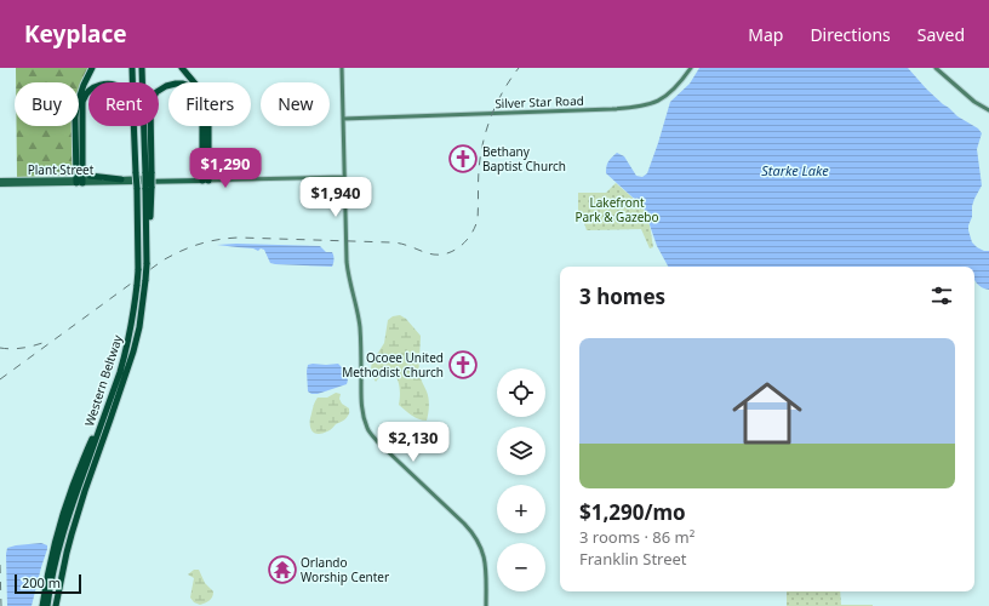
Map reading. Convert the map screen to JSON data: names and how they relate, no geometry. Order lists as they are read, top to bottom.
{
  "streets": {
    "highway": ["Western Beltway"],
    "main road": ["Silver Star Road", "Plant Street"]
  },
  "crossings": [
    ["Plant Street", "Western Beltway"]
  ],
  "water": ["Starke Lake"],
  "parks": ["Lakefront Park & Gazebo"],
  "places": {
    "church": ["Bethany Baptist Church", "Ocoee United Methodist Church"],
    "temple": ["Orlando Worship Center"]
  },
  "scale_bar": "200 m",
  "page": {
    "header": "Keyplace",
    "nav": ["Map", "Directions", "Saved"],
    "chip": [
      "Buy",
      "Rent",
      "Filters",
      "New"
    ],
    "price": ["$1,290", "$1,940", "$2,130"],
    "heading": "3 homes",
    "list": [
      {
        "name": "$1,290/mo",
        "note": "3 rooms · 86 m² · Franklin Street"
      }
    ],
    "map_buttons": ["+", "−"],
    "scale": "200 m"
  }
}
